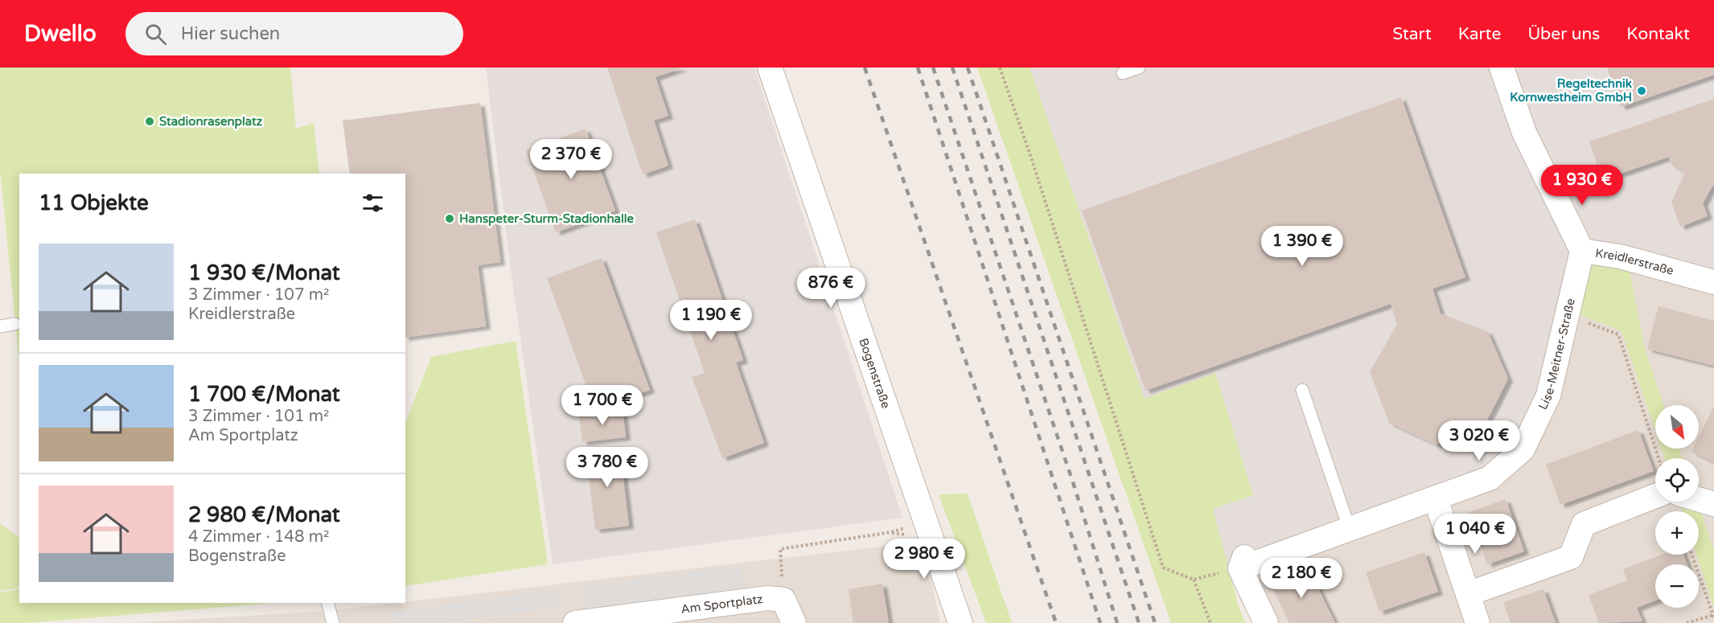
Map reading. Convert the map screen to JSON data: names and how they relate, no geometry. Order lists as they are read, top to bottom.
{
  "streets": {
    "street": [
      "Kreidlerstraße",
      "Lise-Meitner-Straße",
      "Bogenstraße",
      "Am Sportplatz"
    ]
  },
  "crossings": [
    ["Kreidlerstraße", "Lise-Meitner-Straße"]
  ],
  "places": ["Regeltechnik Kornwestheim GmbH", "Stadionrasenplatz", "Hanspeter-Sturm-Stadionhalle"],
  "north": "bottom right",
  "page": {
    "header": "Dwello",
    "search": "Hier suchen",
    "nav": [
      "Start",
      "Karte",
      "Über uns",
      "Kontakt"
    ],
    "price": [
      "2 370 €",
      "1 930 €",
      "1 390 €",
      "876 €",
      "1 190 €",
      "1 700 €",
      "3 020 €",
      "3 780 €",
      "1 040 €",
      "2 980 €",
      "2 180 €"
    ],
    "heading": "11 Objekte",
    "list": [
      {
        "name": "1 930 €/Monat",
        "note": "3 Zimmer · 107 m² · Kreidlerstraße"
      },
      {
        "name": "1 700 €/Monat",
        "note": "3 Zimmer · 101 m² · Am Sportplatz"
      },
      {
        "name": "2 980 €/Monat",
        "note": "4 Zimmer · 148 m² · Bogenstraße"
      }
    ],
    "map_buttons": ["+", "−"]
  }
}
